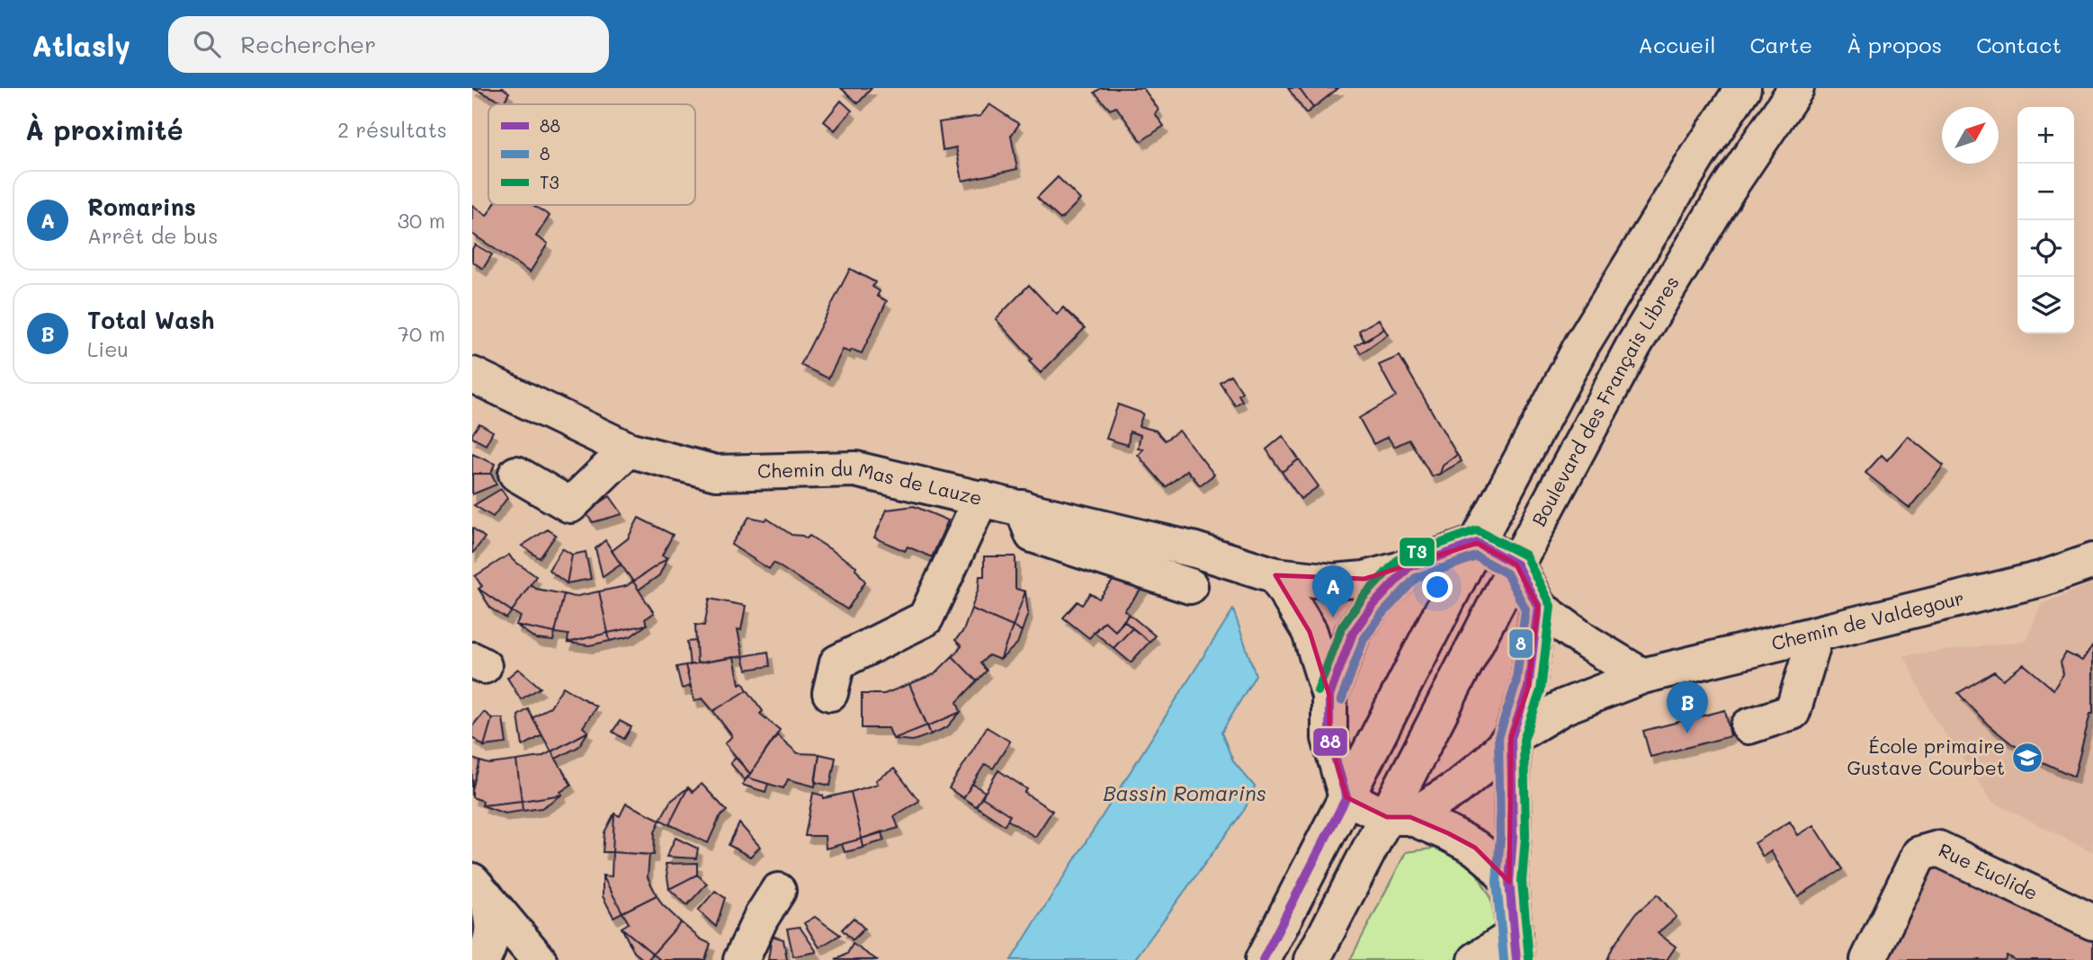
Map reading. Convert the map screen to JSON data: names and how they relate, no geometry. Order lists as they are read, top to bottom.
{
  "streets": {
    "street": [
      "Boulevard des Français Libres",
      "Chemin du Mas de Lauze",
      "Chemin de Valdegour",
      "Rue Euclide"
    ]
  },
  "water": ["Bassin Romarins"],
  "places": {
    "school or university": ["École primaire Gustave Courbet"]
  },
  "lines": ["transit line T3", "transit line 88", "transit line 8"],
  "legend": ["88", "8", "T3"],
  "north": "top right",
  "page": {
    "header": "Atlasly",
    "search": "Rechercher",
    "nav": [
      "Accueil",
      "Carte",
      "À propos",
      "Contact"
    ],
    "heading": ["À proximité", "2 résultats"],
    "map_buttons": ["+", "−"],
    "list": [
      {
        "mark": "A",
        "name": "Romarins",
        "note": "Arrêt de bus",
        "value": "30 m"
      },
      {
        "mark": "B",
        "name": "Total Wash",
        "note": "Lieu",
        "value": "70 m"
      }
    ],
    "pins": ["A", "B"]
  }
}
